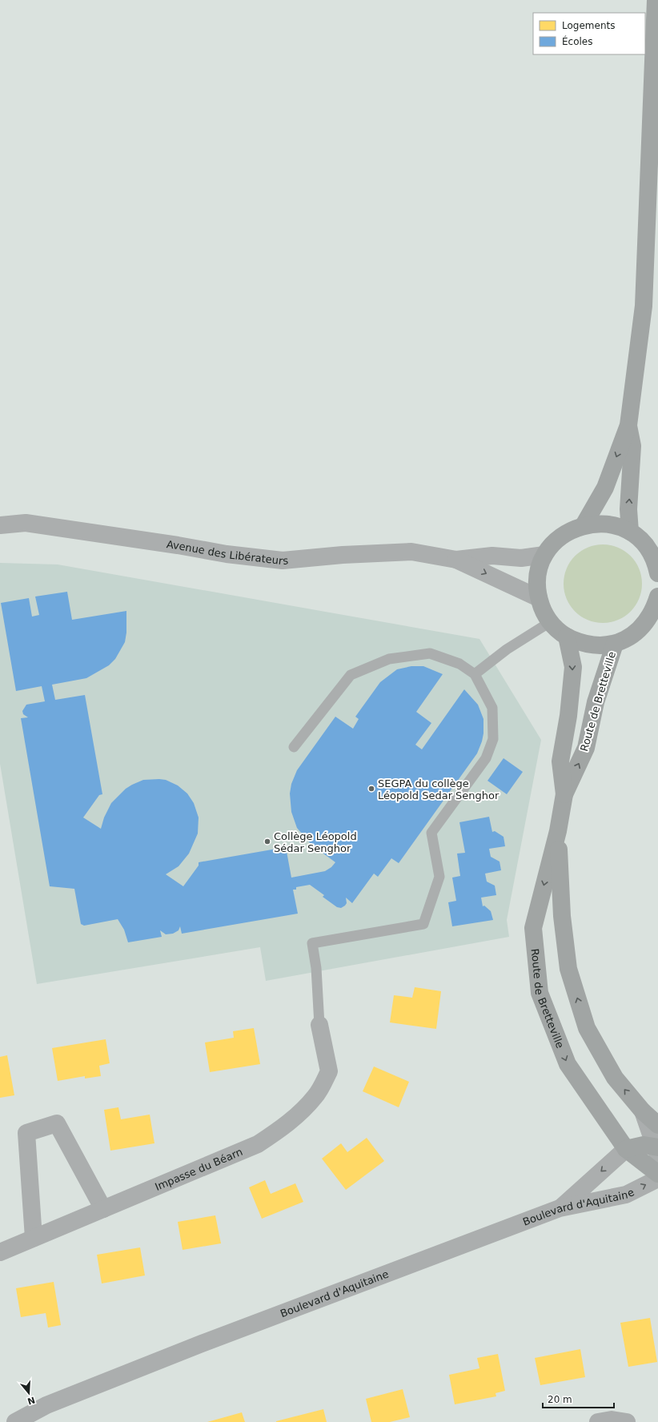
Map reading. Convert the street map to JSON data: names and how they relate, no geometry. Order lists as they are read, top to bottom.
{
  "streets": {
    "main road": ["Route de Bretteville"],
    "street": ["Avenue des Libérateurs", "Impasse du Béarn", "Boulevard d'Aquitaine"]
  },
  "places": ["SEGPA du collège Léopold Sedar Senghor", "Collège Léopold Sédar Senghor"],
  "legend": ["Logements", "Écoles"],
  "scale_bar": "20 m",
  "north": "bottom"
}
